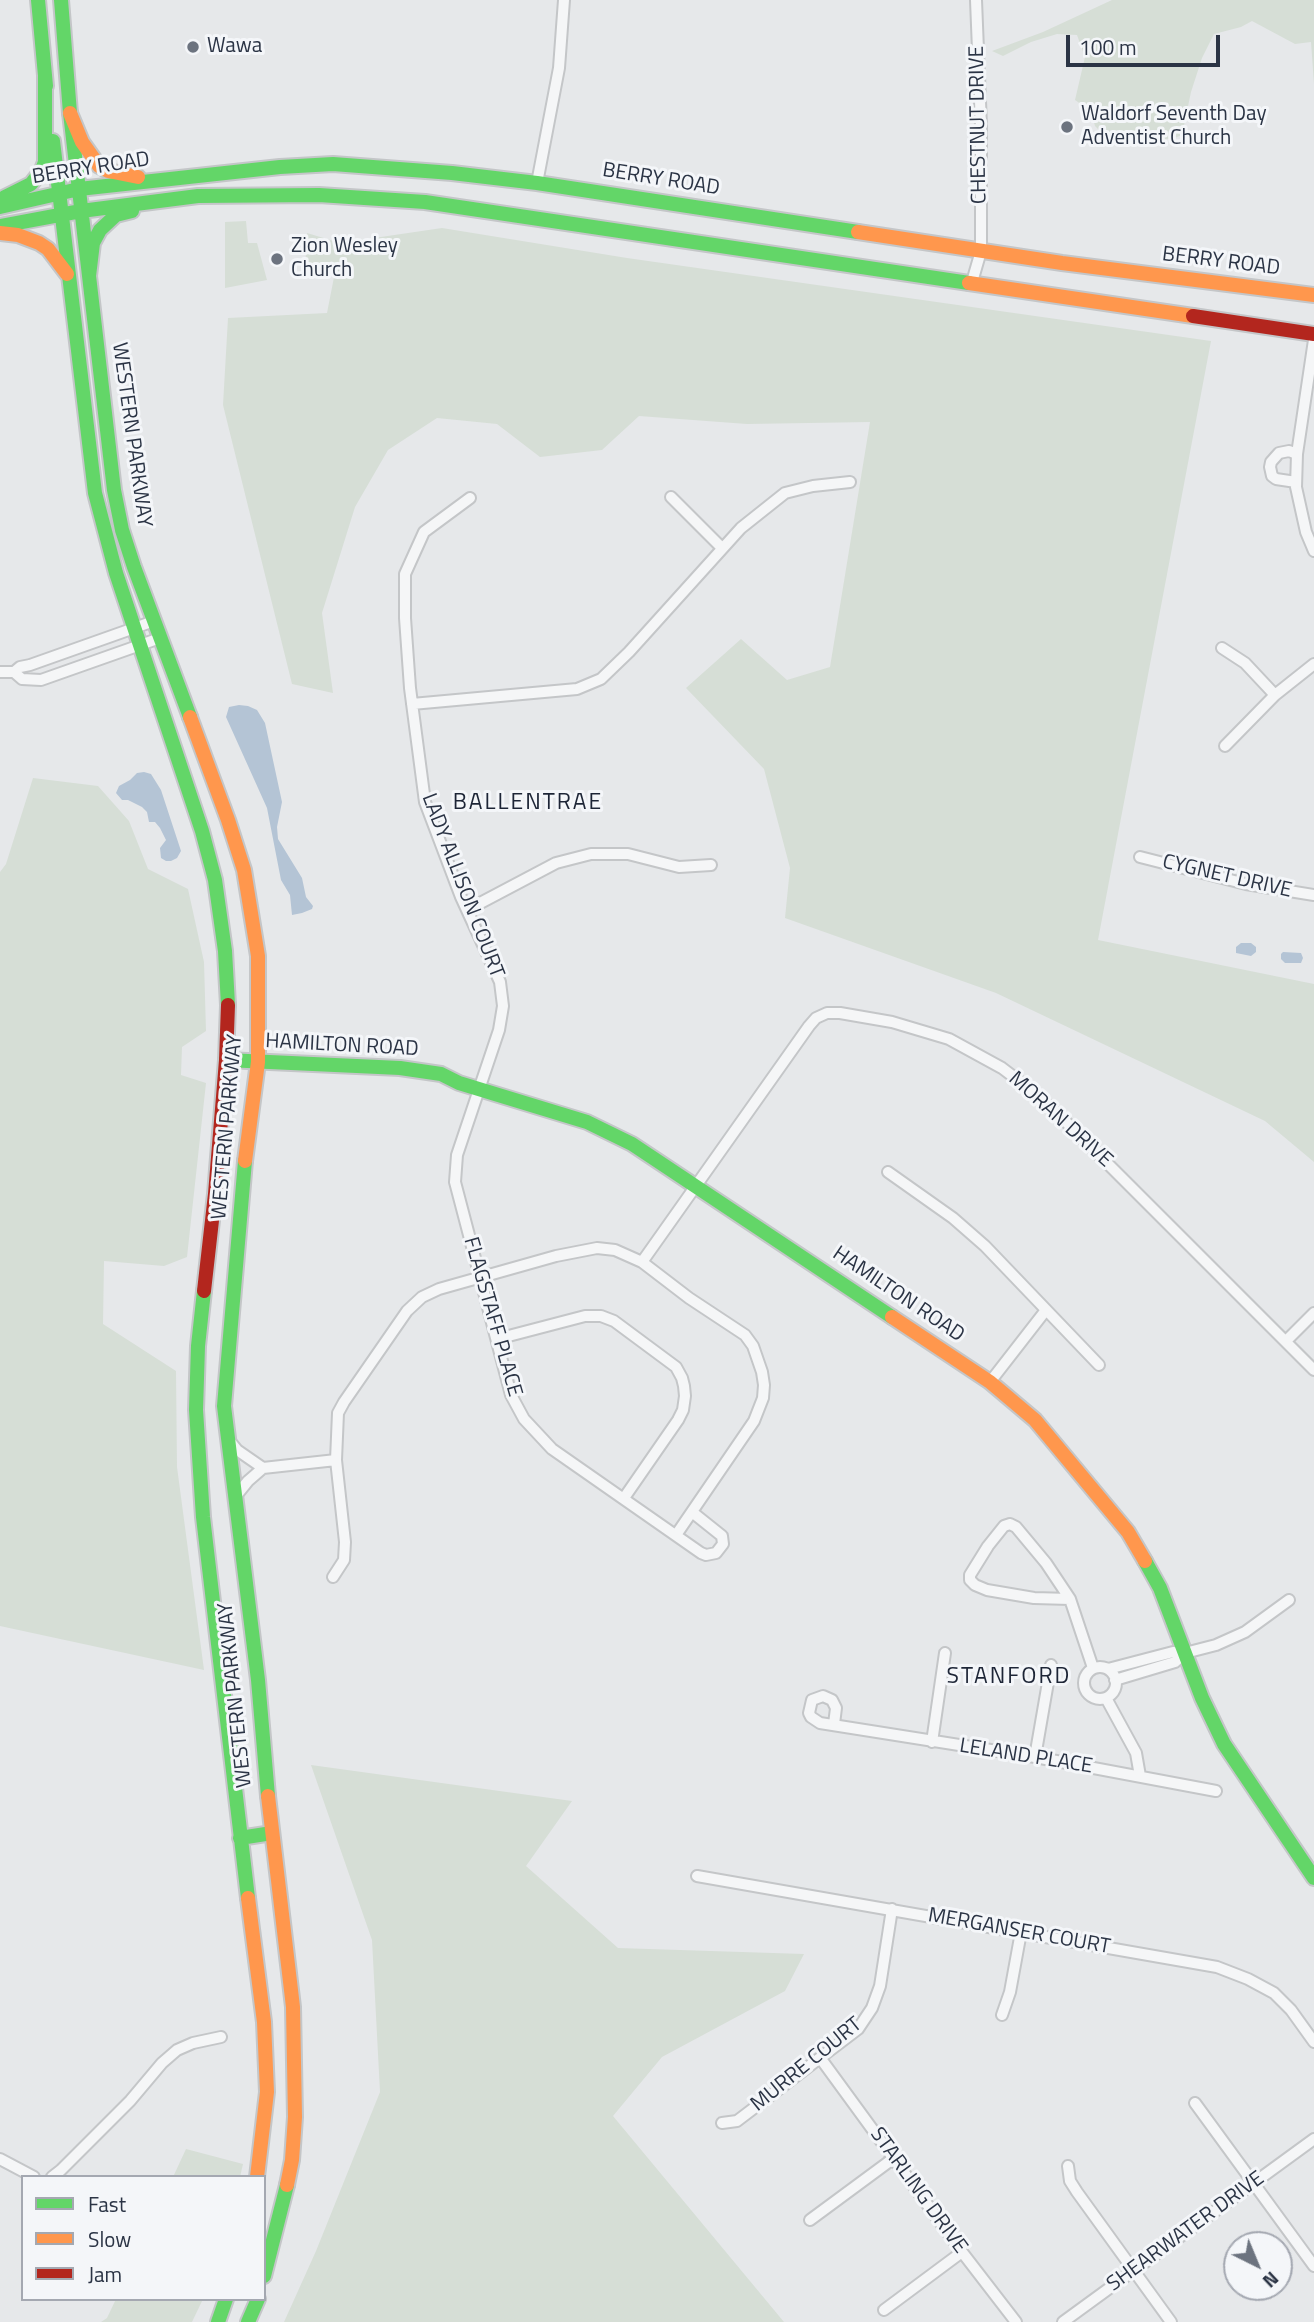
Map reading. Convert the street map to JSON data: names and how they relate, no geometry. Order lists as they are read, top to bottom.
{
  "streets": {
    "main road": ["BERRY ROAD", "WESTERN PARKWAY", "HAMILTON ROAD"],
    "street": [
      "CHESTNUT DRIVE",
      "CYGNET DRIVE",
      "LADY ALLISON COURT",
      "MORAN DRIVE",
      "FLAGSTAFF PLACE",
      "LELAND PLACE",
      "MERGANSER COURT",
      "MURRE COURT",
      "STARLING DRIVE",
      "SHEARWATER DRIVE"
    ]
  },
  "crossings": [
    ["CHESTNUT DRIVE", "BERRY ROAD"],
    ["BERRY ROAD", "WESTERN PARKWAY"],
    ["WESTERN PARKWAY", "HAMILTON ROAD"],
    ["LADY ALLISON COURT", "HAMILTON ROAD"],
    ["LADY ALLISON COURT", "FLAGSTAFF PLACE"],
    ["HAMILTON ROAD", "MORAN DRIVE"],
    ["HAMILTON ROAD", "FLAGSTAFF PLACE"],
    ["MERGANSER COURT", "MURRE COURT"],
    ["MURRE COURT", "STARLING DRIVE"]
  ],
  "districts": ["BALLENTRAE", "STANFORD"],
  "places": ["Wawa", "Waldorf Seventh Day Adventist Church", "Zion Wesley Church"],
  "legend": ["Fast", "Slow", "Jam"],
  "scale_bar": "100 m",
  "north": "bottom right"
}
